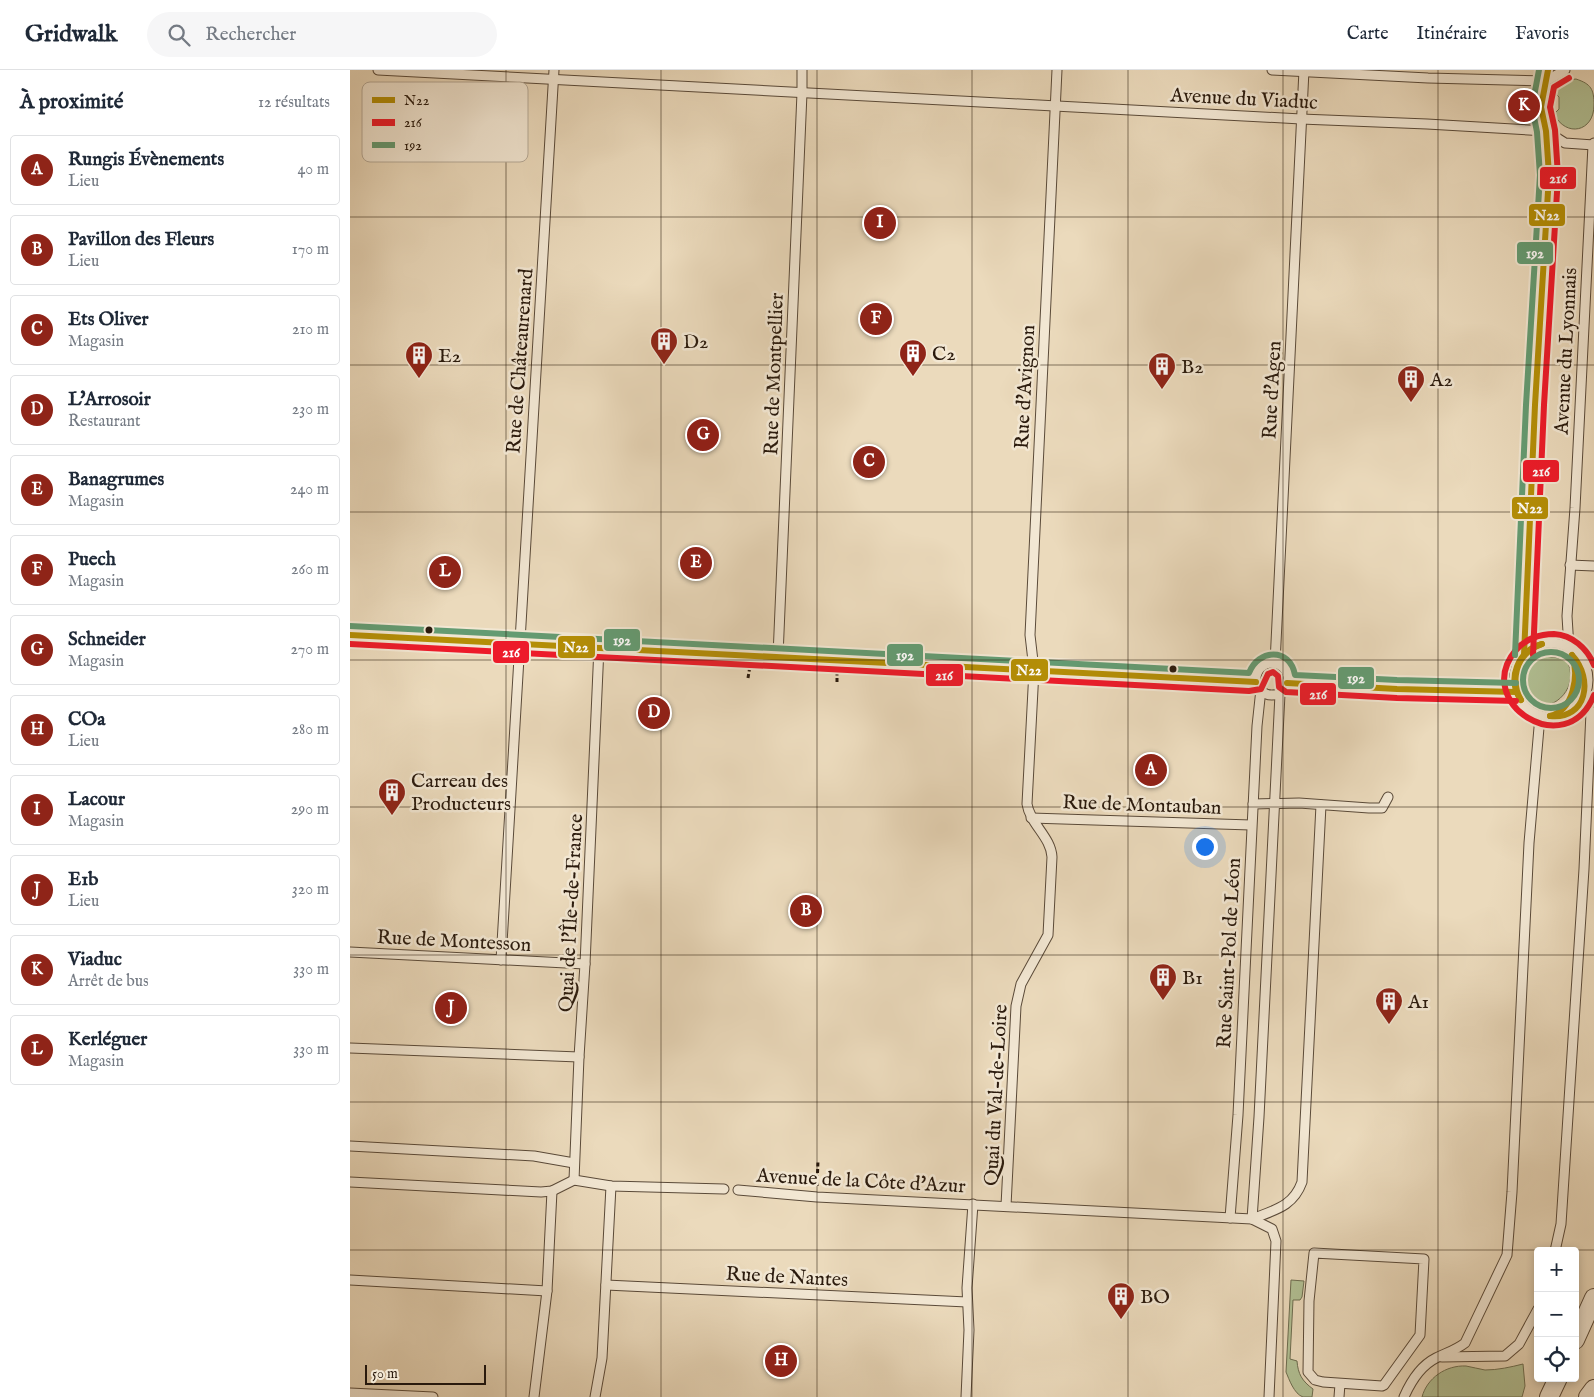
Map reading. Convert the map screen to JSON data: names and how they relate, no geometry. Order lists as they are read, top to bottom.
{
  "streets": {
    "lane": [
      "Avenue du Viaduc",
      "Avenue du Lyonnais",
      "Rue de Châteaurenard",
      "Rue de Montpellier",
      "Rue d'Avignon",
      "Rue d'Agen",
      "Rue de Montauban",
      "Quai de l'Île-de-France",
      "Rue de Montesson",
      "Rue Saint-Pol de Léon",
      "Quai du Val-de-Loire",
      "Avenue de la Côte d'Azur",
      "Rue de Nantes"
    ]
  },
  "crossings": [
    ["Avenue du Viaduc", "Avenue du Lyonnais"],
    ["Avenue du Viaduc", "Rue de Châteaurenard"],
    ["Avenue du Viaduc", "Rue de Montpellier"],
    ["Avenue du Viaduc", "Rue d'Avignon"],
    ["Avenue du Viaduc", "Rue d'Agen"],
    ["Rue de Châteaurenard", "Rue de Montesson"],
    ["Rue d'Avignon", "Quai du Val-de-Loire"],
    ["Rue d'Agen", "Rue Saint-Pol de Léon"],
    ["Rue de Montauban", "Rue Saint-Pol de Léon"],
    ["Rue de Montauban", "Quai du Val-de-Loire"],
    ["Quai de l'Île-de-France", "Rue de Montesson"],
    ["Rue Saint-Pol de Léon", "Avenue de la Côte d'Azur"],
    ["Quai du Val-de-Loire", "Avenue de la Côte d'Azur"]
  ],
  "places": {
    "building": [
      "D2",
      "C2",
      "E2",
      "B2",
      "A2",
      "Carreau des Producteurs",
      "B1",
      "A1",
      "BO"
    ]
  },
  "lines": ["transit line N22", "transit line 192", "transit line 216"],
  "legend": ["N22", "216", "192"],
  "scale_bar": "50 m",
  "page": {
    "header": "Gridwalk",
    "search": "Rechercher",
    "nav": ["Carte", "Itinéraire", "Favoris"],
    "heading": ["À proximité", "12 résultats"],
    "pins": [
      "K",
      "I",
      "F",
      "G",
      "C",
      "E",
      "L",
      "D",
      "A",
      "B",
      "J",
      "H"
    ],
    "list": [
      {
        "mark": "A",
        "name": "Rungis Évènements",
        "note": "Lieu",
        "value": "40 m"
      },
      {
        "mark": "B",
        "name": "Pavillon des Fleurs",
        "note": "Lieu",
        "value": "170 m"
      },
      {
        "mark": "C",
        "name": "Ets Oliver",
        "note": "Magasin",
        "value": "210 m"
      },
      {
        "mark": "D",
        "name": "L'Arrosoir",
        "note": "Restaurant",
        "value": "230 m"
      },
      {
        "mark": "E",
        "name": "Banagrumes",
        "note": "Magasin",
        "value": "240 m"
      },
      {
        "mark": "F",
        "name": "Puech",
        "note": "Magasin",
        "value": "260 m"
      },
      {
        "mark": "G",
        "name": "Schneider",
        "note": "Magasin",
        "value": "270 m"
      },
      {
        "mark": "H",
        "name": "COa",
        "note": "Lieu",
        "value": "280 m"
      },
      {
        "mark": "I",
        "name": "Lacour",
        "note": "Magasin",
        "value": "290 m"
      },
      {
        "mark": "J",
        "name": "E1b",
        "note": "Lieu",
        "value": "320 m"
      },
      {
        "mark": "K",
        "name": "Viaduc",
        "note": "Arrêt de bus",
        "value": "330 m"
      },
      {
        "mark": "L",
        "name": "Kerléguer",
        "note": "Magasin",
        "value": "330 m"
      }
    ],
    "map_buttons": ["+", "−"],
    "scale": "50 m"
  }
}
